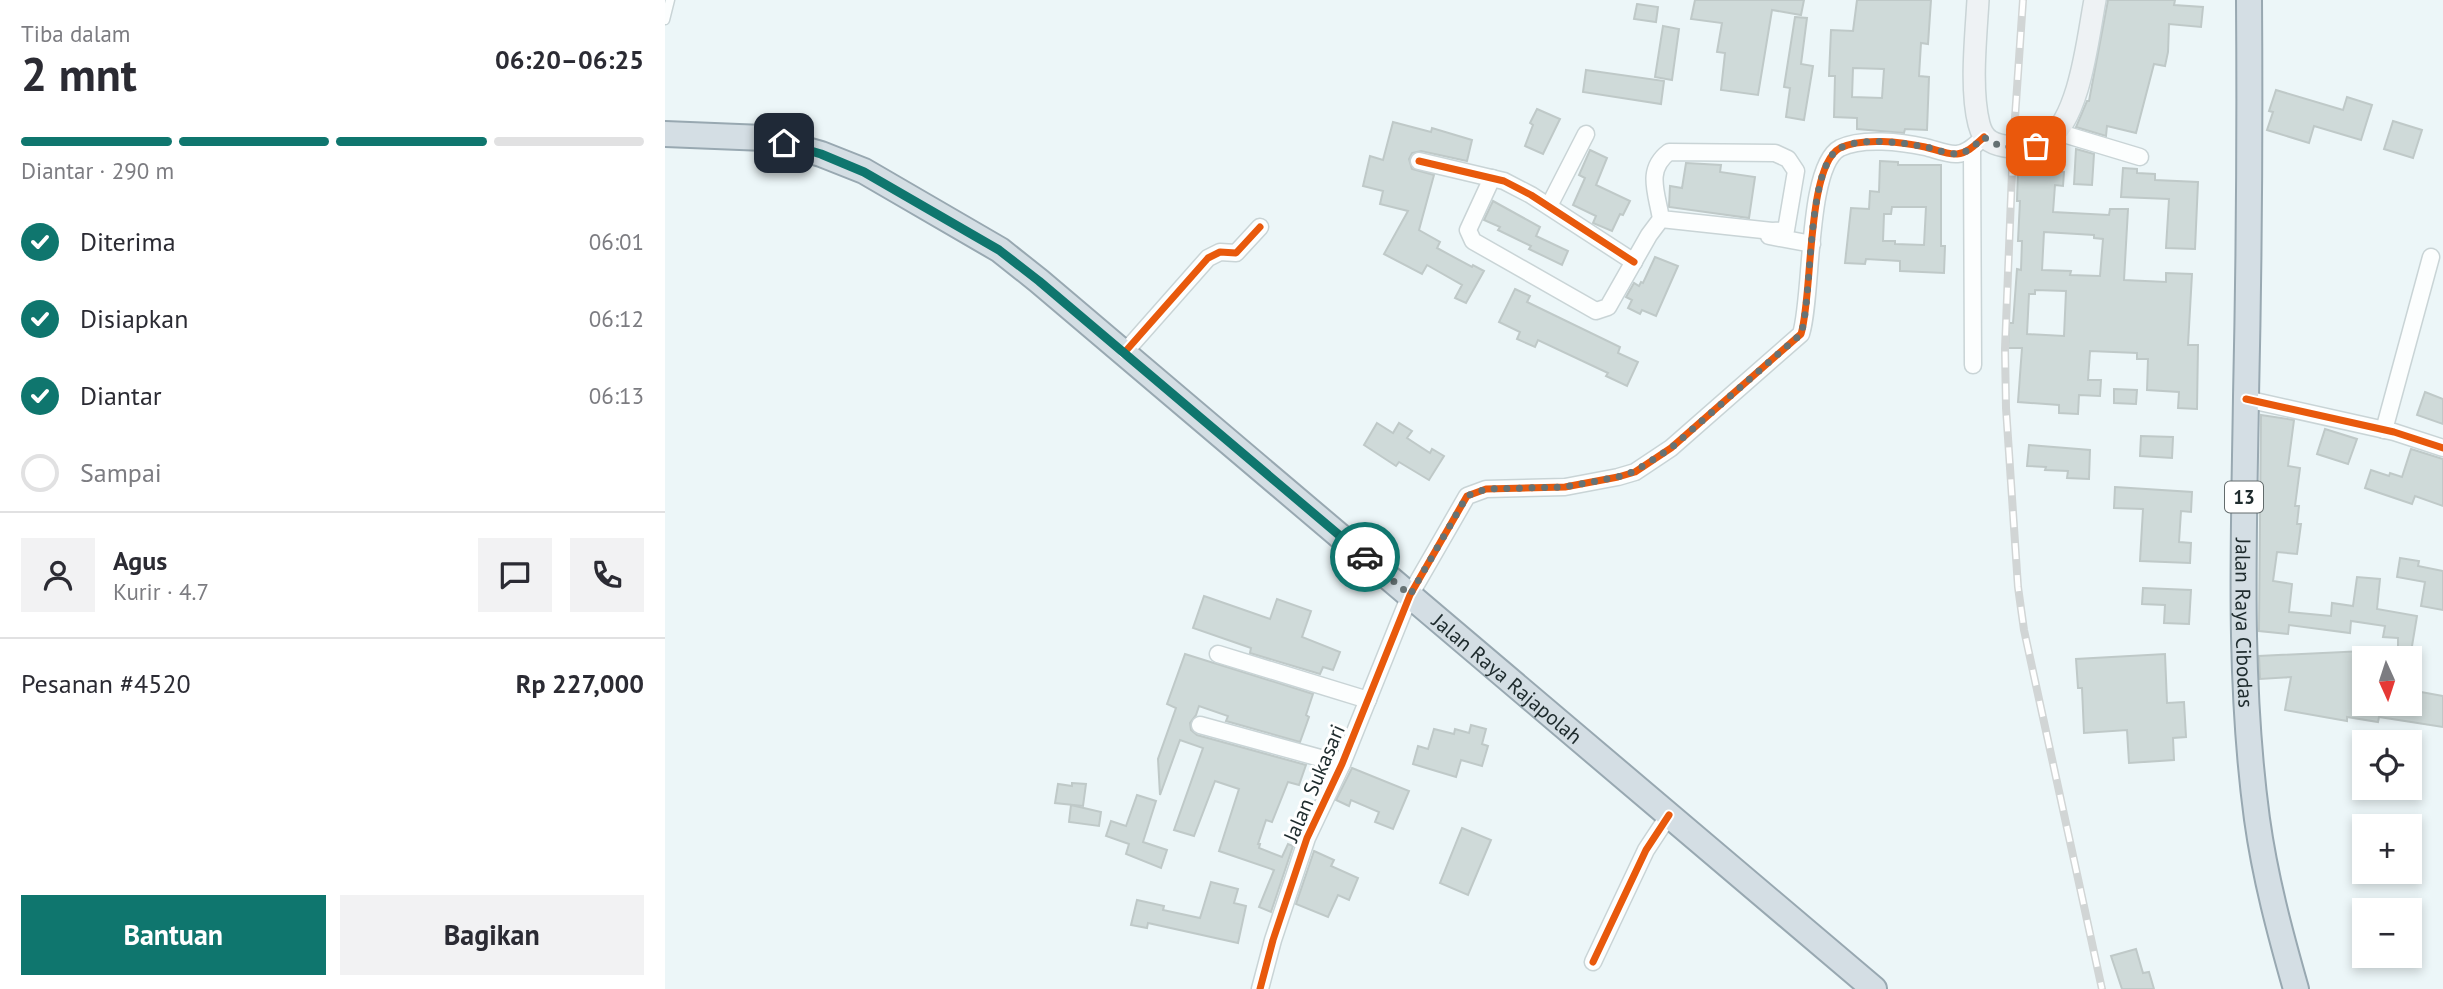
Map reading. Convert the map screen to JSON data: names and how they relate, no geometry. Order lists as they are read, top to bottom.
{
  "streets": {
    "highway": ["13", "Jalan Raya Cibodas", "Jalan Raya Rajapolah"],
    "street": ["Jalan Sukasari"]
  },
  "crossings": [
    ["Jalan Raya Rajapolah", "Jalan Sukasari"]
  ],
  "north": "bottom",
  "page": {
    "heading": ["2 mnt", "Tiba dalam", "06:20–06:25"],
    "panel": [
      "Agus",
      "Kurir · 4.7",
      "Pesanan #4520",
      "Rp 227,000"
    ],
    "bar": "Diantar · 290 m",
    "list": [
      ["Diterima", "06:01"],
      ["Disiapkan", "06:12"],
      ["Diantar", "06:13"],
      "Sampai"
    ],
    "map_buttons": ["+", "−"],
    "buttons": ["Bantuan", "Bagikan"]
  }
}
